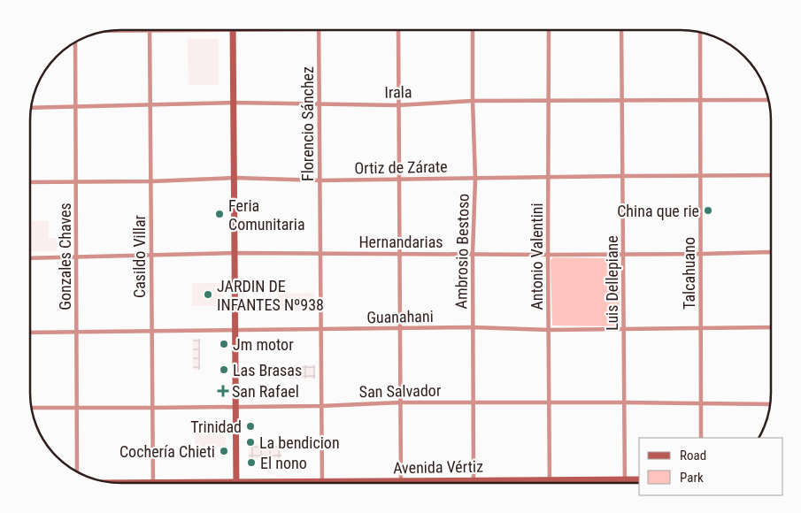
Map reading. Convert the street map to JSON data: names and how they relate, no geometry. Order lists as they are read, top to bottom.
{
  "streets": {
    "street": [
      "Irala",
      "Florencio Sánchez",
      "Ortiz de Zárate",
      "Hernandarias",
      "Ambrosio Bestoso",
      "Gonzales Chaves",
      "Casildo Villar",
      "Antonio Valentini",
      "Talcahuano",
      "Luis Dellepiane",
      "Guanahani",
      "San Salvador",
      "Avenida Vértiz"
    ]
  },
  "crossings": [
    ["Irala", "Florencio Sánchez"],
    ["Irala", "Ambrosio Bestoso"],
    ["Irala", "Gonzales Chaves"],
    ["Irala", "Casildo Villar"],
    ["Irala", "Antonio Valentini"],
    ["Irala", "Talcahuano"],
    ["Irala", "Luis Dellepiane"],
    ["Florencio Sánchez", "Ortiz de Zárate"],
    ["Florencio Sánchez", "Hernandarias"],
    ["Florencio Sánchez", "Guanahani"],
    ["Florencio Sánchez", "San Salvador"],
    ["Florencio Sánchez", "Avenida Vértiz"],
    ["Ortiz de Zárate", "Ambrosio Bestoso"],
    ["Ortiz de Zárate", "Gonzales Chaves"],
    ["Ortiz de Zárate", "Casildo Villar"],
    ["Ortiz de Zárate", "Antonio Valentini"],
    ["Ortiz de Zárate", "Talcahuano"],
    ["Ortiz de Zárate", "Luis Dellepiane"],
    ["Hernandarias", "Ambrosio Bestoso"],
    ["Hernandarias", "Gonzales Chaves"],
    ["Hernandarias", "Casildo Villar"],
    ["Hernandarias", "Antonio Valentini"],
    ["Hernandarias", "Talcahuano"],
    ["Hernandarias", "Luis Dellepiane"],
    ["Ambrosio Bestoso", "Guanahani"],
    ["Ambrosio Bestoso", "San Salvador"],
    ["Ambrosio Bestoso", "Avenida Vértiz"],
    ["Gonzales Chaves", "Guanahani"],
    ["Gonzales Chaves", "San Salvador"],
    ["Casildo Villar", "Guanahani"],
    ["Casildo Villar", "San Salvador"],
    ["Casildo Villar", "Avenida Vértiz"],
    ["Antonio Valentini", "Guanahani"],
    ["Antonio Valentini", "San Salvador"],
    ["Antonio Valentini", "Avenida Vértiz"],
    ["Talcahuano", "Guanahani"],
    ["Talcahuano", "San Salvador"],
    ["Luis Dellepiane", "Guanahani"],
    ["Luis Dellepiane", "San Salvador"],
    ["Luis Dellepiane", "Avenida Vértiz"]
  ],
  "places": {
    "other": [
      "China que rie",
      "Feria Comunitaria",
      "JARDIN DE INFANTES Nº938",
      "Jm motor",
      "Las Brasas",
      "Trinidad",
      "La bendicion",
      "Cochería Chieti",
      "El nono"
    ],
    "health": ["San Rafael"]
  },
  "legend": ["Road", "Park"]
}
